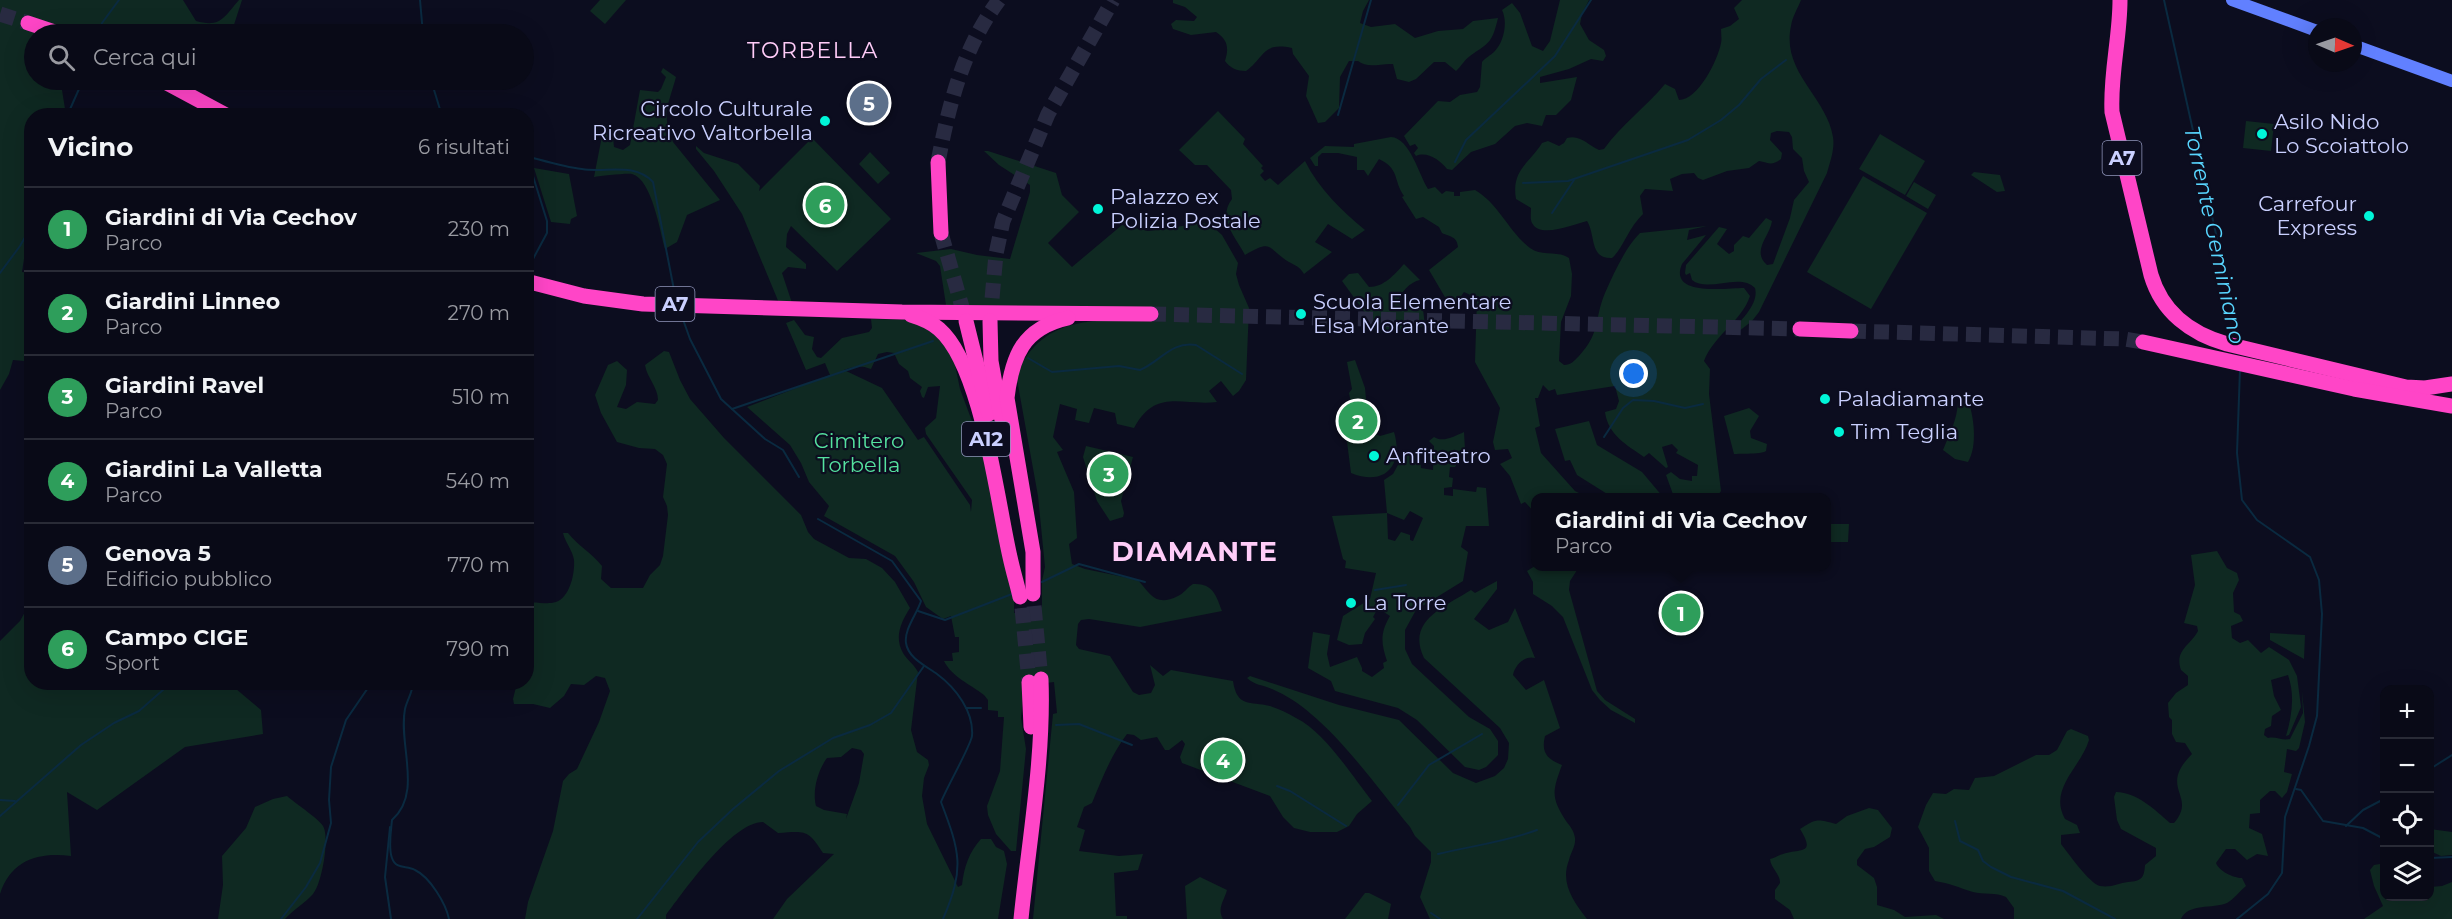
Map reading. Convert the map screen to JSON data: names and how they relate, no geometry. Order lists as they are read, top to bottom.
{
  "streets": {
    "highway": ["A7", "A12"]
  },
  "crossings": [
    ["A7", "A12"]
  ],
  "districts": ["TORBELLA", "DIAMANTE"],
  "water": ["Torrente Geminiano"],
  "parks": ["Cimitero Torbella"],
  "places": [
    "Circolo Culturale Ricreativo Valtorbella",
    "Asilo Nido Lo Scoiattolo",
    "Palazzo ex Polizia Postale",
    "Carrefour Express",
    "Scuola Elementare Elsa Morante",
    "Paladiamante",
    "Tim Teglia",
    "Anfiteatro",
    "La Torre"
  ],
  "north": "right",
  "page": {
    "search": "Cerca qui",
    "pins": [
      "5",
      "6",
      "2",
      "3",
      "1",
      "4"
    ],
    "heading": ["Vicino", "6 risultati"],
    "list": [
      {
        "mark": "1",
        "name": "Giardini di Via Cechov",
        "note": "Parco",
        "value": "230 m"
      },
      {
        "mark": "2",
        "name": "Giardini Linneo",
        "note": "Parco",
        "value": "270 m"
      },
      {
        "mark": "3",
        "name": "Giardini Ravel",
        "note": "Parco",
        "value": "510 m"
      },
      {
        "mark": "4",
        "name": "Giardini La Valletta",
        "note": "Parco",
        "value": "540 m"
      },
      {
        "mark": "5",
        "name": "Genova 5",
        "note": "Edificio pubblico",
        "value": "770 m"
      },
      {
        "mark": "6",
        "name": "Campo CIGE",
        "note": "Sport",
        "value": "790 m"
      }
    ],
    "popup": ["Giardini di Via Cechov", "Parco"],
    "map_buttons": ["+", "−"]
  }
}
